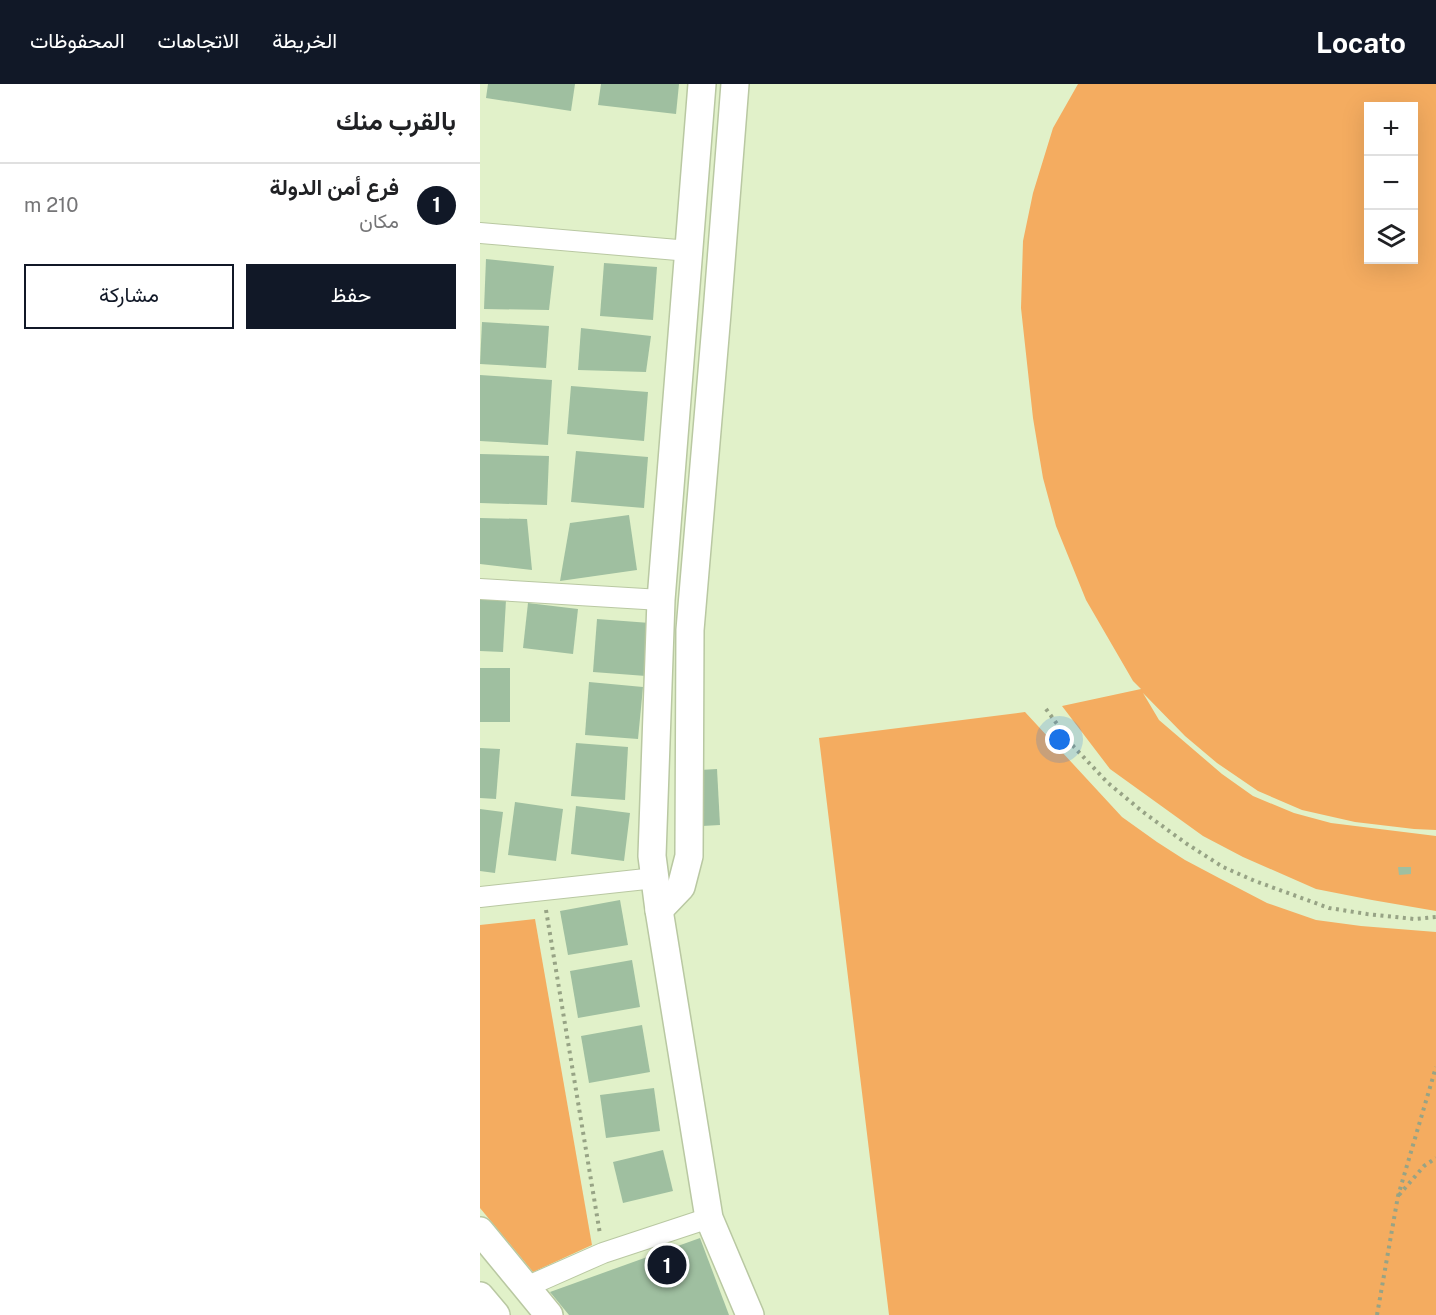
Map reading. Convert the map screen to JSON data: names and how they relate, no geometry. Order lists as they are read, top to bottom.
{
  "page": {
    "header": "Locato",
    "nav": ["الخريطة", "الاتجاهات", "المحفوظات"],
    "heading": "بالقرب منك",
    "map_buttons": ["+", "−"],
    "list": [
      {
        "mark": "1",
        "name": "فرع أمن الدولة",
        "note": "مكان",
        "value": "210 m"
      }
    ],
    "buttons": ["حفظ", "مشاركة"],
    "pins": "1"
  }
}
